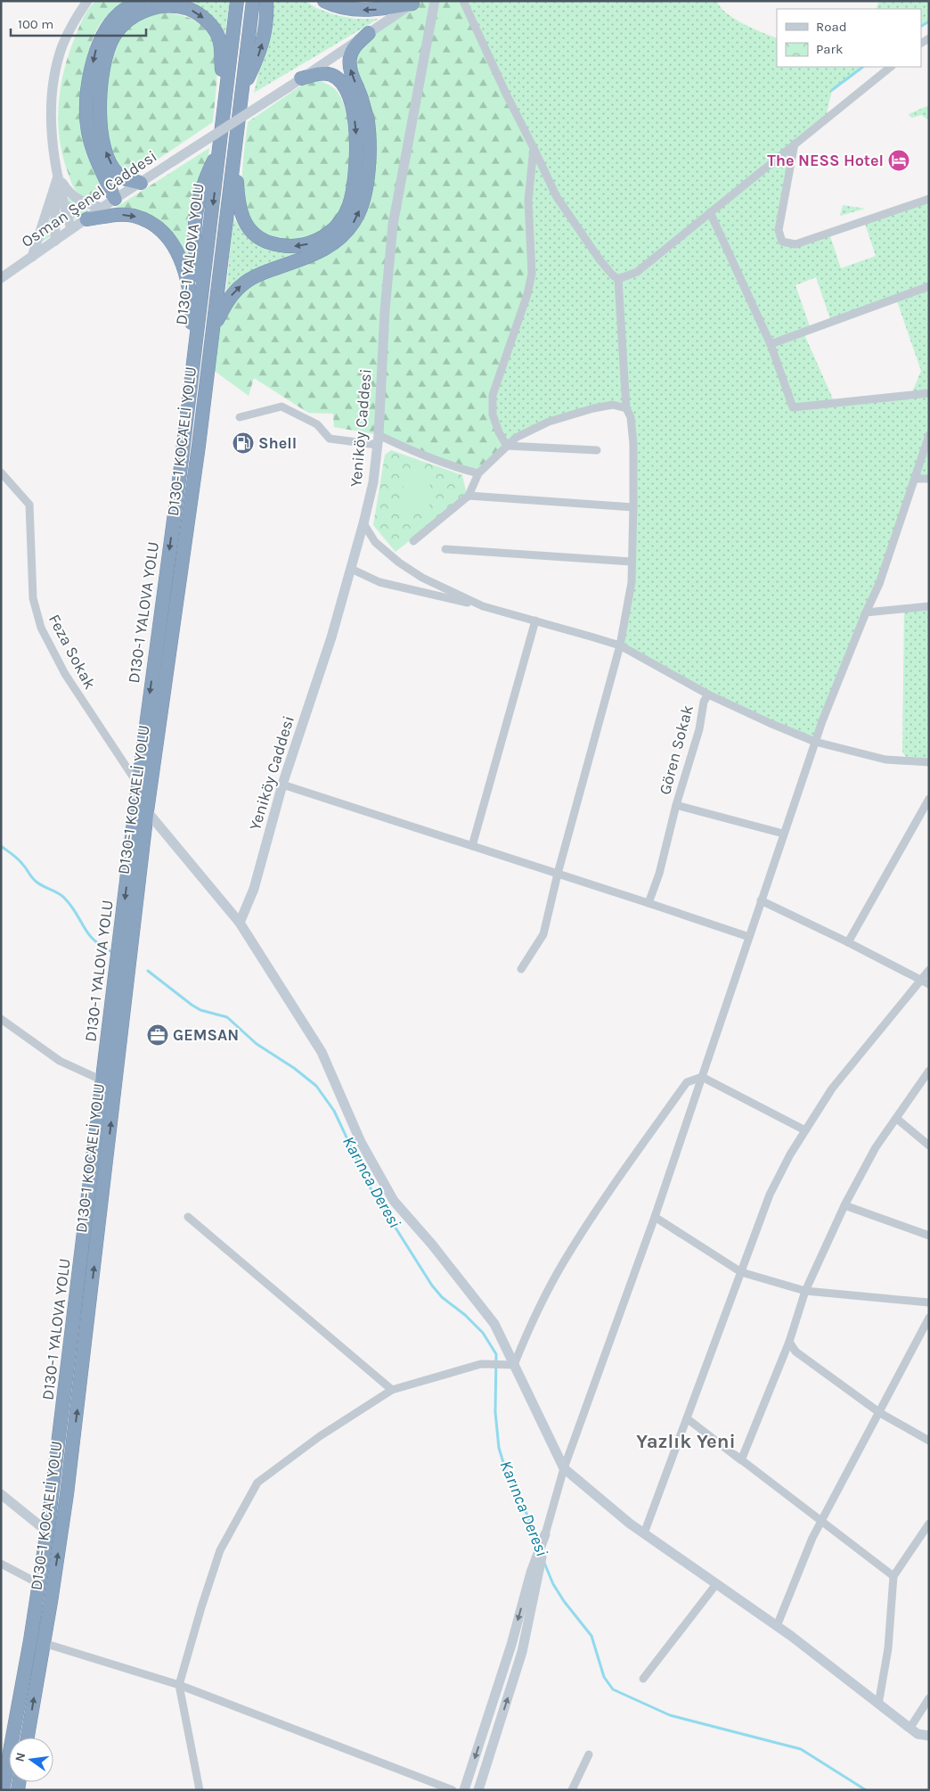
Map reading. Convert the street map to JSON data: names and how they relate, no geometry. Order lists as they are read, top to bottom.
{
  "streets": {
    "highway": ["D130-1 YALOVA YOLU", "D130-1 KOCAELİ YOLU"],
    "street": [
      "Osman Şenel Caddesi",
      "Yeniköy Caddesi",
      "Feza Sokak",
      "Gören Sokak"
    ]
  },
  "crossings": [
    ["D130-1 YALOVA YOLU", "Feza Sokak"]
  ],
  "one_way": ["D130-1 YALOVA YOLU", "D130-1 KOCAELİ YOLU"],
  "districts": ["Yazlık Yeni"],
  "water": ["Karınca Deresi"],
  "places": {
    "hotel": ["The NESS Hotel"],
    "fuel station": ["Shell"],
    "office": ["GEMSAN"]
  },
  "legend": ["Road", "Park"],
  "scale_bar": "100 m",
  "north": "left"
}
